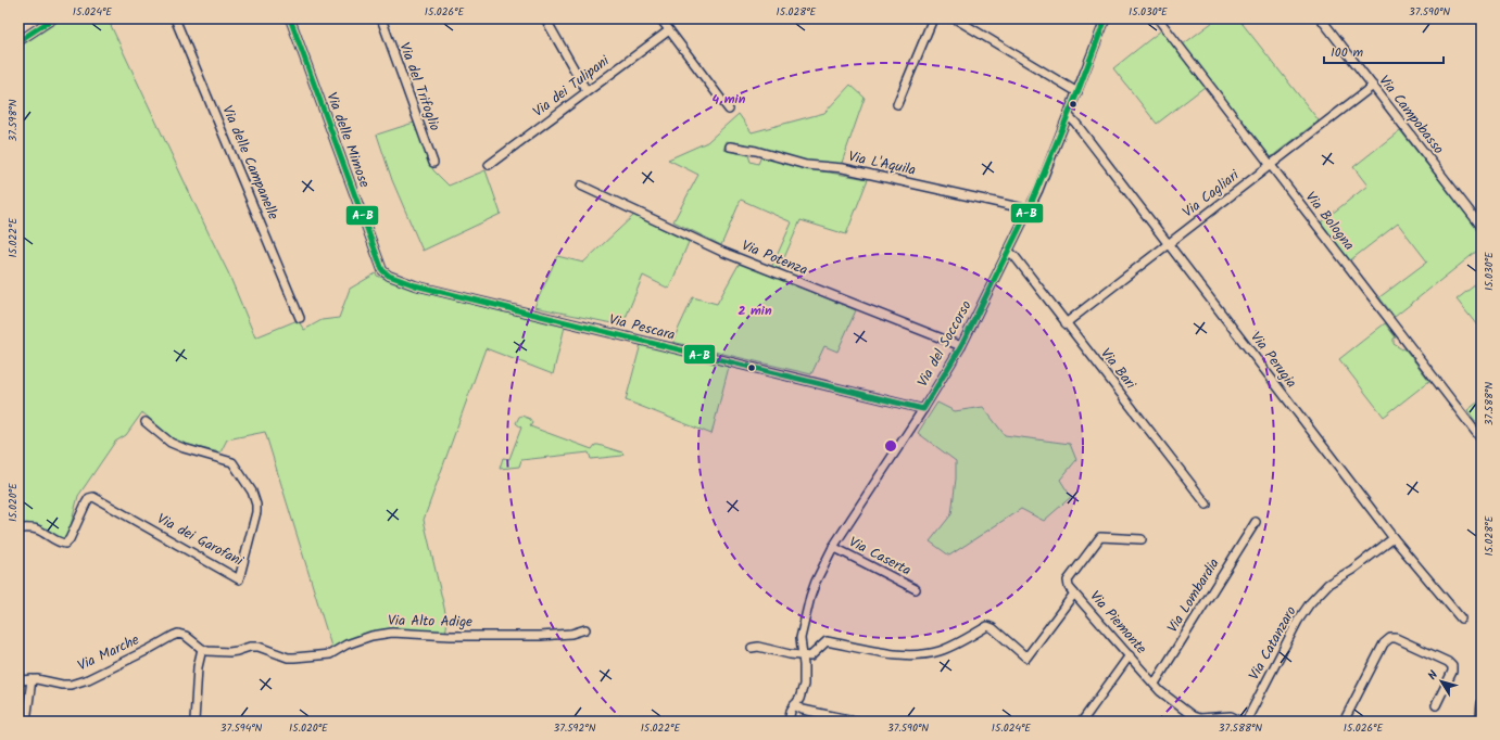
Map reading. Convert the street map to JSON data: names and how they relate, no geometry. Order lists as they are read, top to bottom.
{
  "streets": {
    "street": [
      "Via del Trifoglio",
      "Via dei Tulipani",
      "Via Campobasso",
      "Via delle Mimose",
      "Via delle Campanelle",
      "Via L'Aquila",
      "Via Cagliari",
      "Via Bologna",
      "Via Potenza",
      "Via Pescara",
      "Via del Soccorso",
      "Via Perugia",
      "Via Bari",
      "Via dei Garofani",
      "Via Caserta",
      "Via Lombardia",
      "Via Alto Adige",
      "Via Piemonte",
      "Via Catanzaro",
      "Via Marche"
    ]
  },
  "crossings": [
    ["Via Campobasso", "Via Cagliari"],
    ["Via delle Mimose", "Via Pescara"],
    ["Via L'Aquila", "Via del Soccorso"],
    ["Via Cagliari", "Via Bologna"],
    ["Via Cagliari", "Via Perugia"],
    ["Via Cagliari", "Via Bari"],
    ["Via Potenza", "Via del Soccorso"],
    ["Via Pescara", "Via del Soccorso"],
    ["Via del Soccorso", "Via Perugia"],
    ["Via del Soccorso", "Via Bari"],
    ["Via del Soccorso", "Via Caserta"],
    ["Via del Soccorso", "Via Piemonte"],
    ["Via Perugia", "Via Catanzaro"],
    ["Via Lombardia", "Via Piemonte"],
    ["Via Alto Adige", "Via Marche"]
  ],
  "lines": ["transit line A-B"],
  "scale_bar": "100 m",
  "north": "top left",
  "coordinates": [
    "15.024°E",
    "15.026°E",
    "15.028°E",
    "15.030°E",
    "37.590°N",
    "37.598°N",
    "15.022°E",
    "37.588°N",
    "15.020°E",
    "37.594°N",
    "37.592°N"
  ],
  "rings": ["4 min", "2 min"]
}
